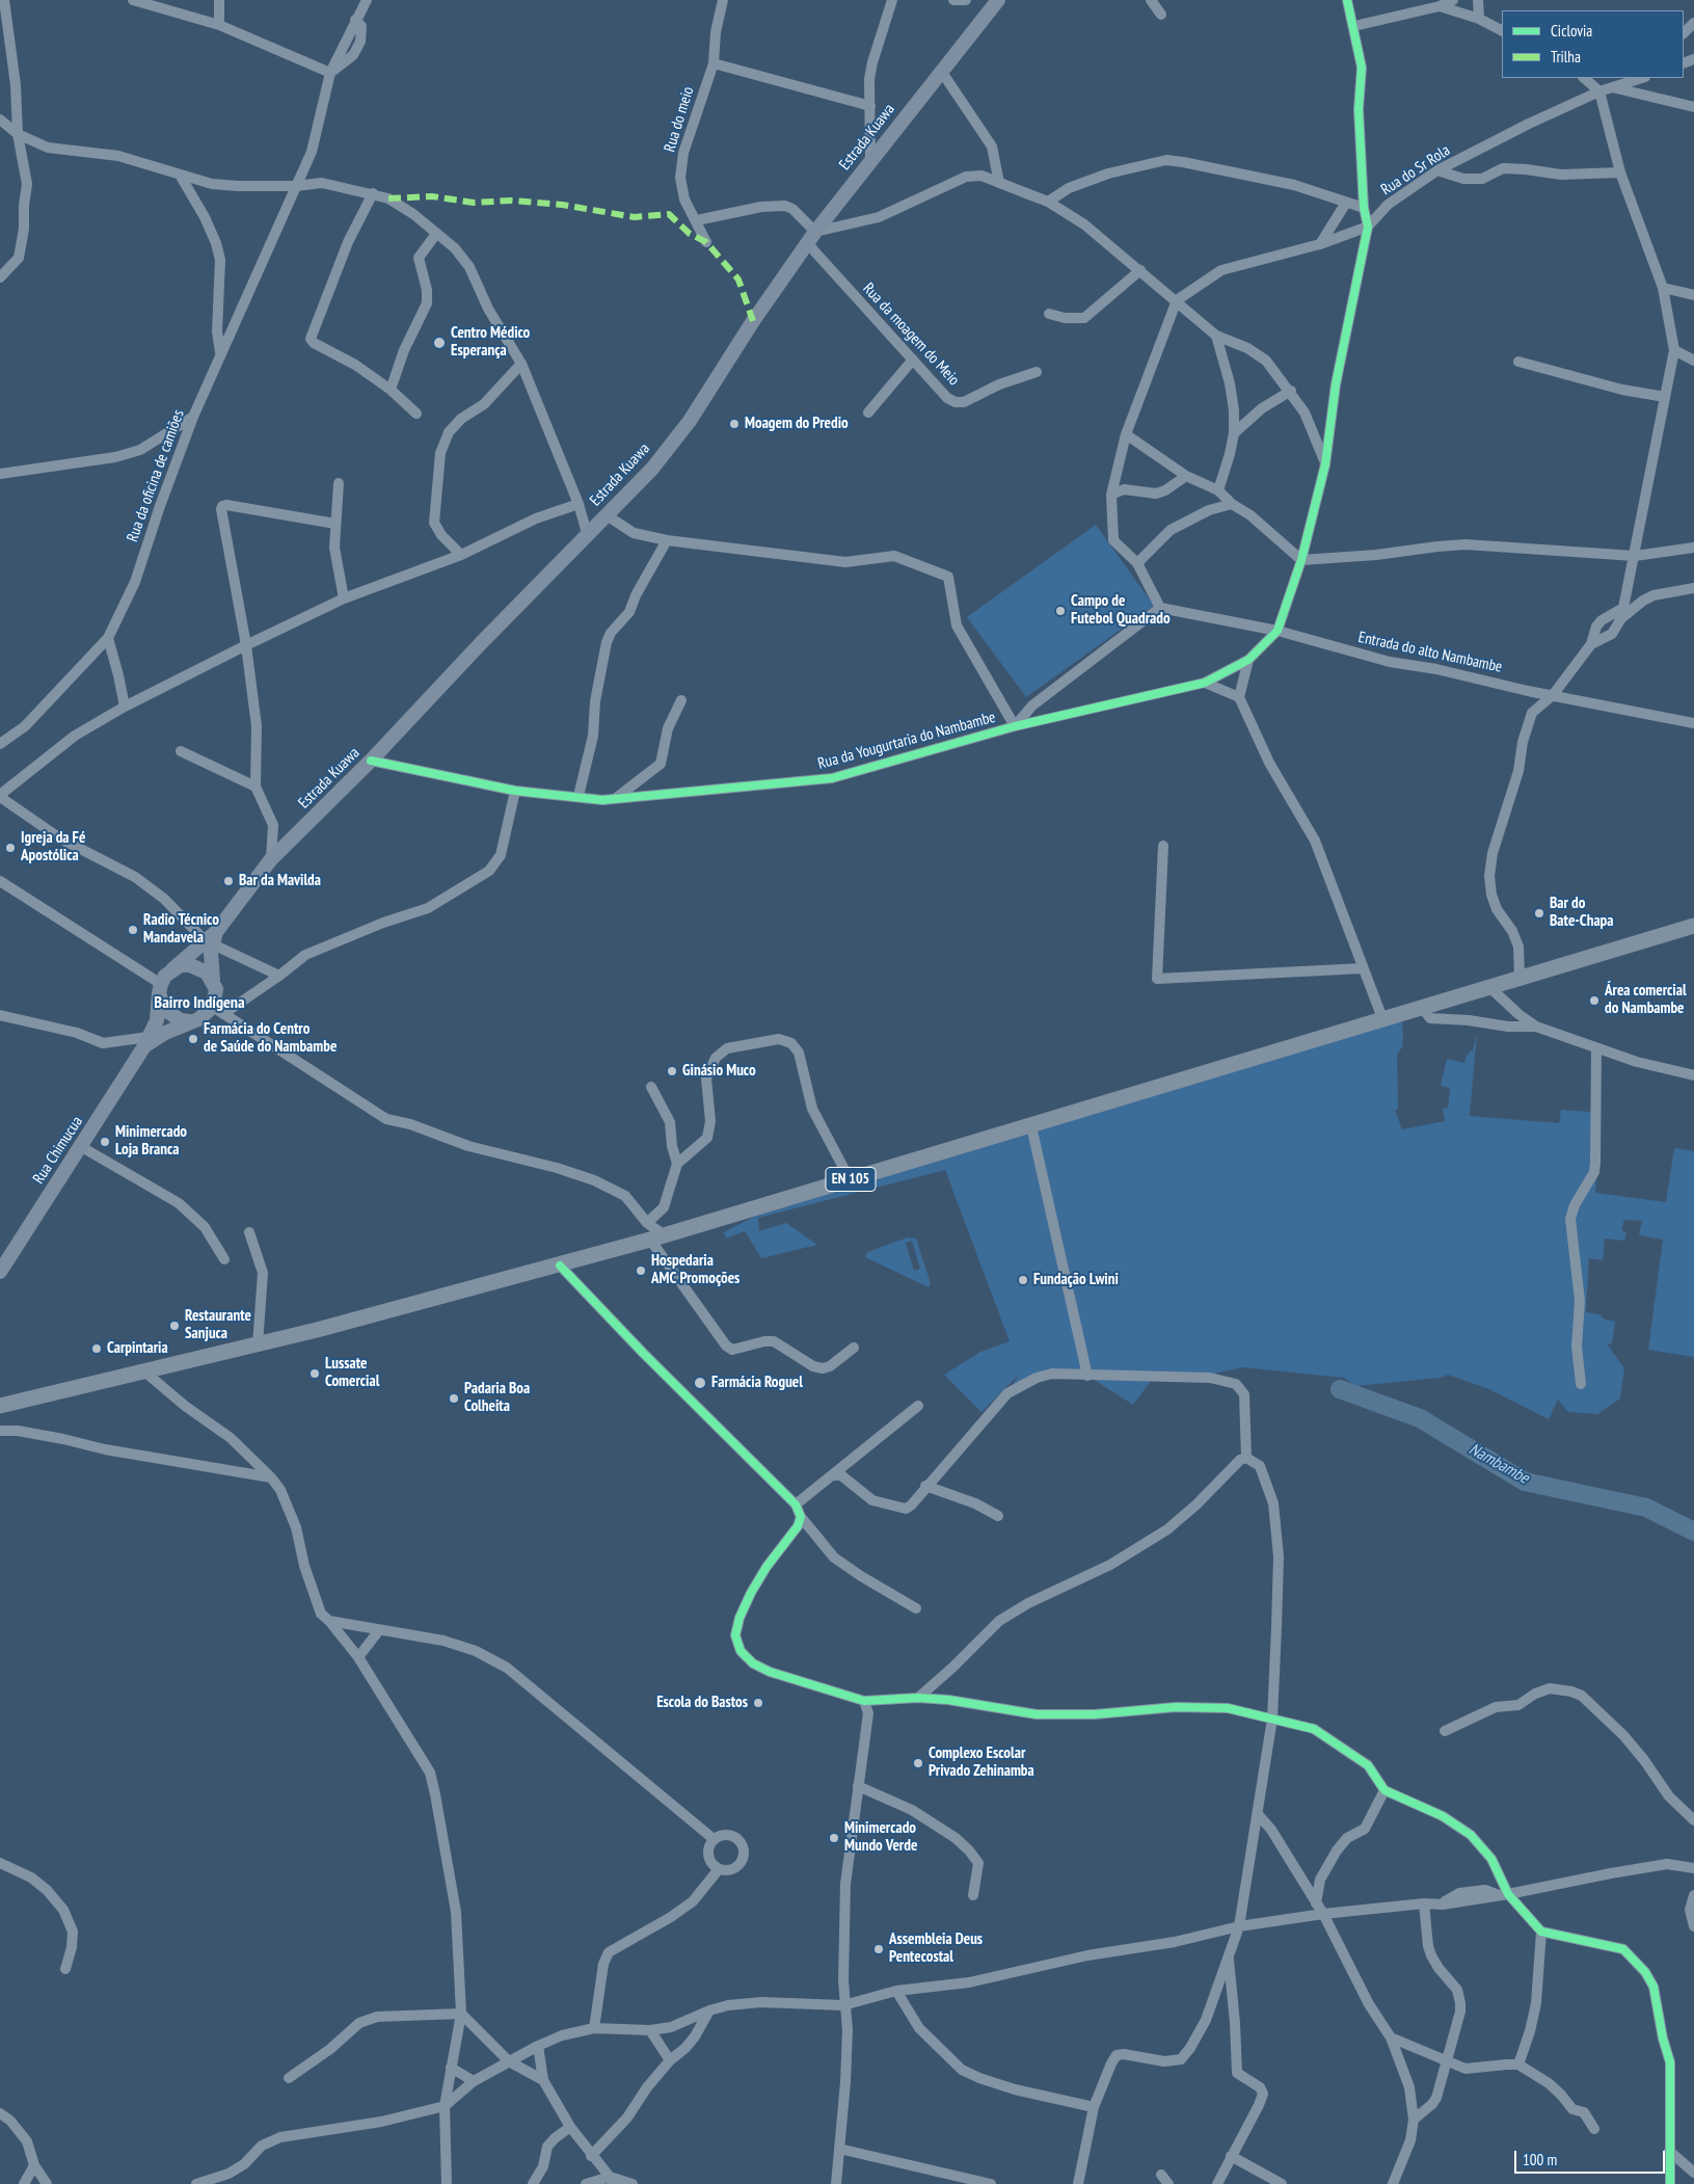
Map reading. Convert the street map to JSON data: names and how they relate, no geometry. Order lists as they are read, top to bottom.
{
  "streets": {
    "main road": ["EN 105"],
    "street": [
      "Rua do meio",
      "Estrada Kuawa",
      "Rua do Sr Rola",
      "Rua da moagem do Meio",
      "Rua da oficina de camiões",
      "Entrada do alto Nambambe",
      "Rua da Yougurtaria do Nambambe",
      "Rua Chimucua"
    ]
  },
  "crossings": [
    ["Estrada Kuawa", "Rua da moagem do Meio"],
    ["Estrada Kuawa", "Rua da Yougurtaria do Nambambe"],
    ["Entrada do alto Nambambe", "Rua da Yougurtaria do Nambambe"]
  ],
  "districts": ["Bairro Indígena"],
  "water": ["Nambambe"],
  "places": [
    "Centro Médico Esperança",
    "Moagem do Predio",
    "Campo de Futebol Quadrado",
    "Igreja da Fé Apostólica",
    "Bar da Mavilda",
    "Bar do Bate-Chapa",
    "Radio Técnico Mandavela",
    "Área comercial do Nambambe",
    "Farmácia do Centro de Saúde do Nambambe",
    "Ginásio Muco",
    "Minimercado Loja Branca",
    "Hospedaria AMC Promoções",
    "Fundação Lwini",
    "Restaurante Sanjuca",
    "Carpintaria",
    "Lussate Comercial",
    "Farmácia Roguel",
    "Padaria Boa Colheita",
    "Escola do Bastos",
    "Complexo Escolar Privado Zehinamba",
    "Minimercado Mundo Verde",
    "Assembleia Deus Pentecostal"
  ],
  "legend": ["Ciclovia", "Trilha"],
  "scale_bar": "100 m"
}
